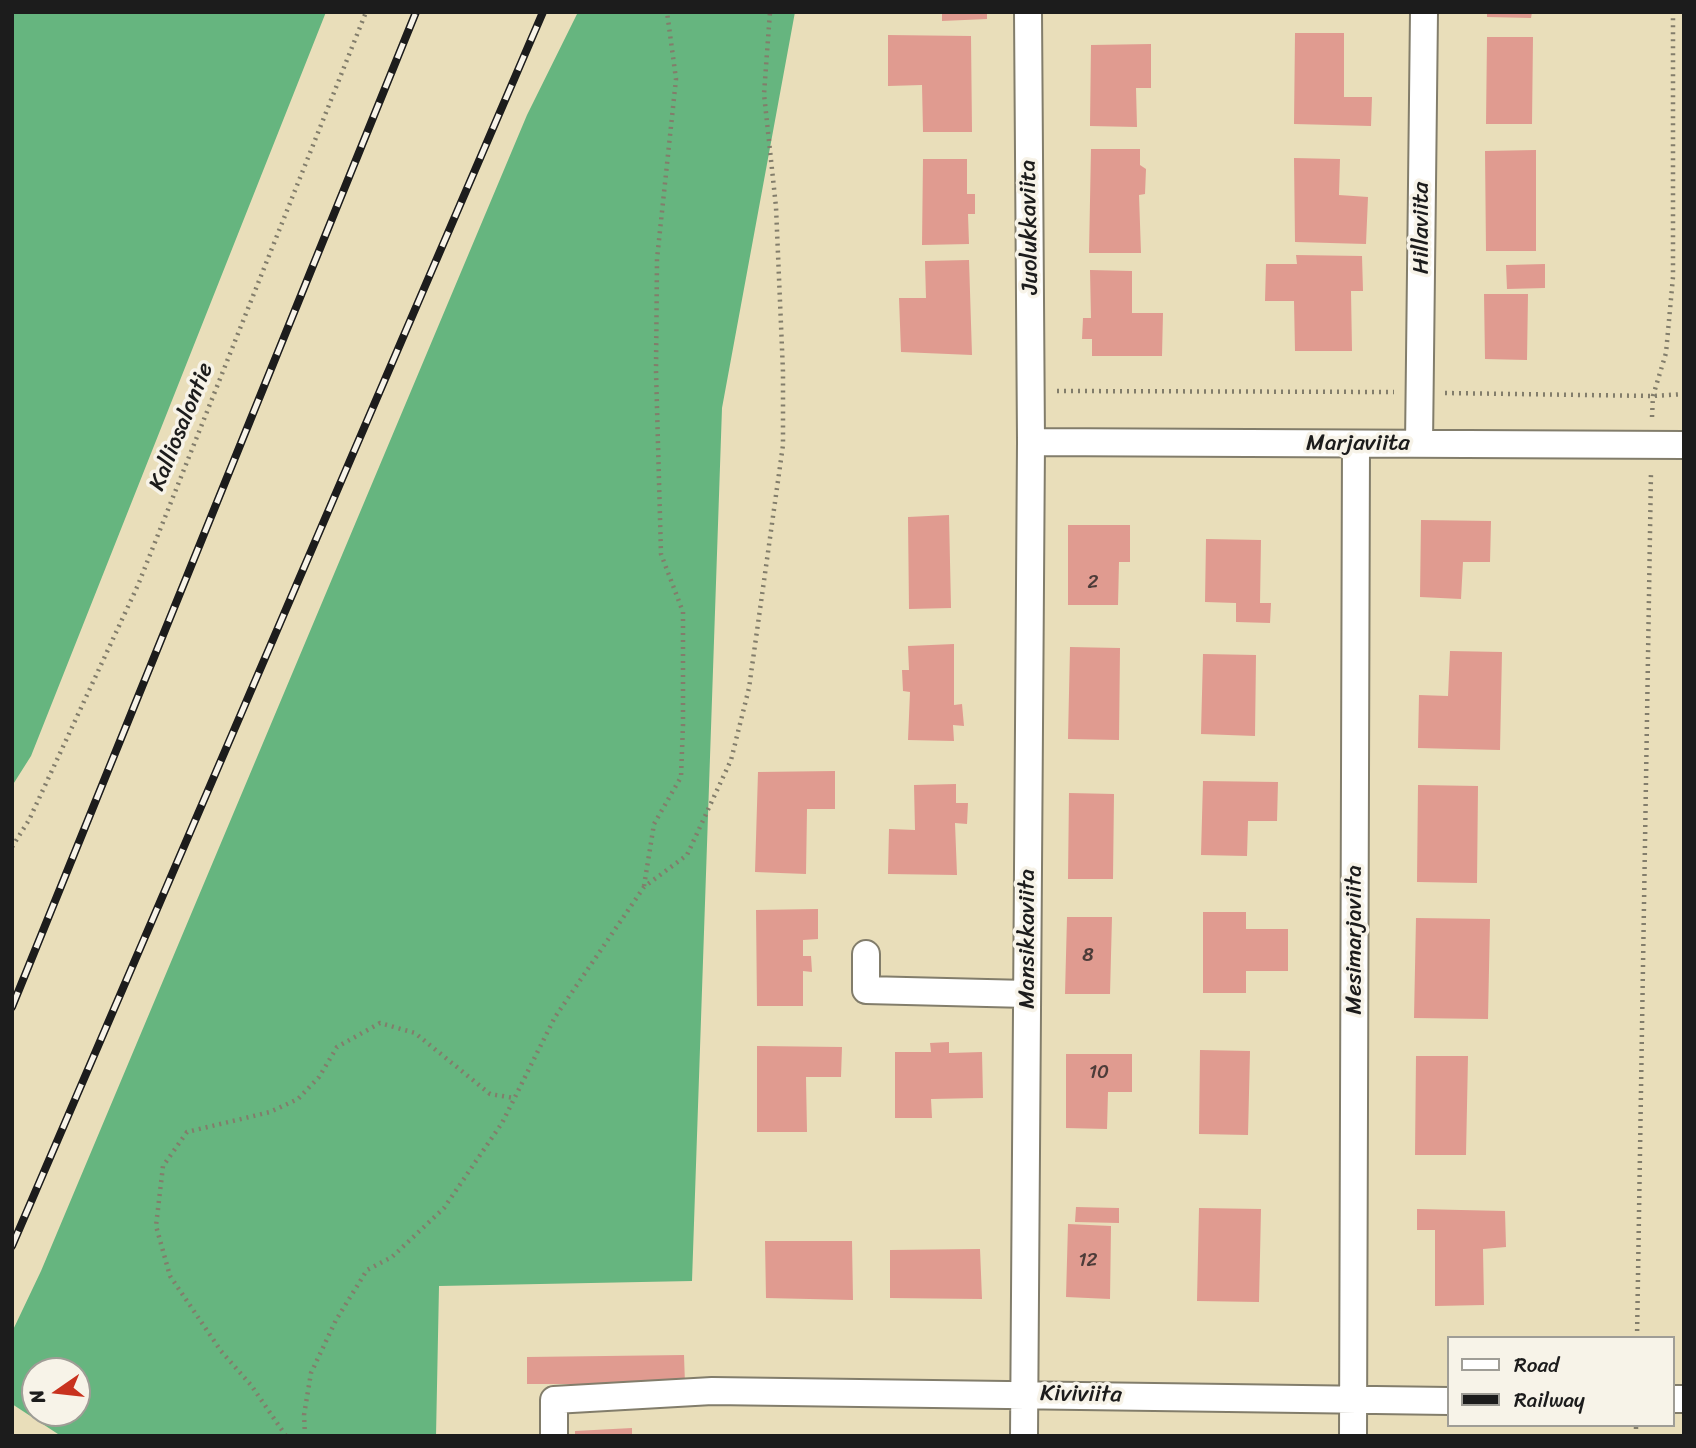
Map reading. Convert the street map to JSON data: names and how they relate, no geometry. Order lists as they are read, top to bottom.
{
  "streets": {
    "street": [
      "Juolukkaviita",
      "Hillaviita",
      "Marjaviita",
      "Mansikkaviita",
      "Mesimarjaviita",
      "Kiviviita"
    ],
    "path": ["Kalliosalontie"]
  },
  "crossings": [
    ["Juolukkaviita", "Marjaviita"],
    ["Juolukkaviita", "Mansikkaviita"],
    ["Hillaviita", "Marjaviita"],
    ["Marjaviita", "Mansikkaviita"],
    ["Marjaviita", "Mesimarjaviita"],
    ["Mansikkaviita", "Kiviviita"],
    ["Mesimarjaviita", "Kiviviita"]
  ],
  "house_numbers": [
    "2",
    "8",
    "10",
    "12"
  ],
  "legend": ["Road", "Railway"],
  "north": "left"
}
